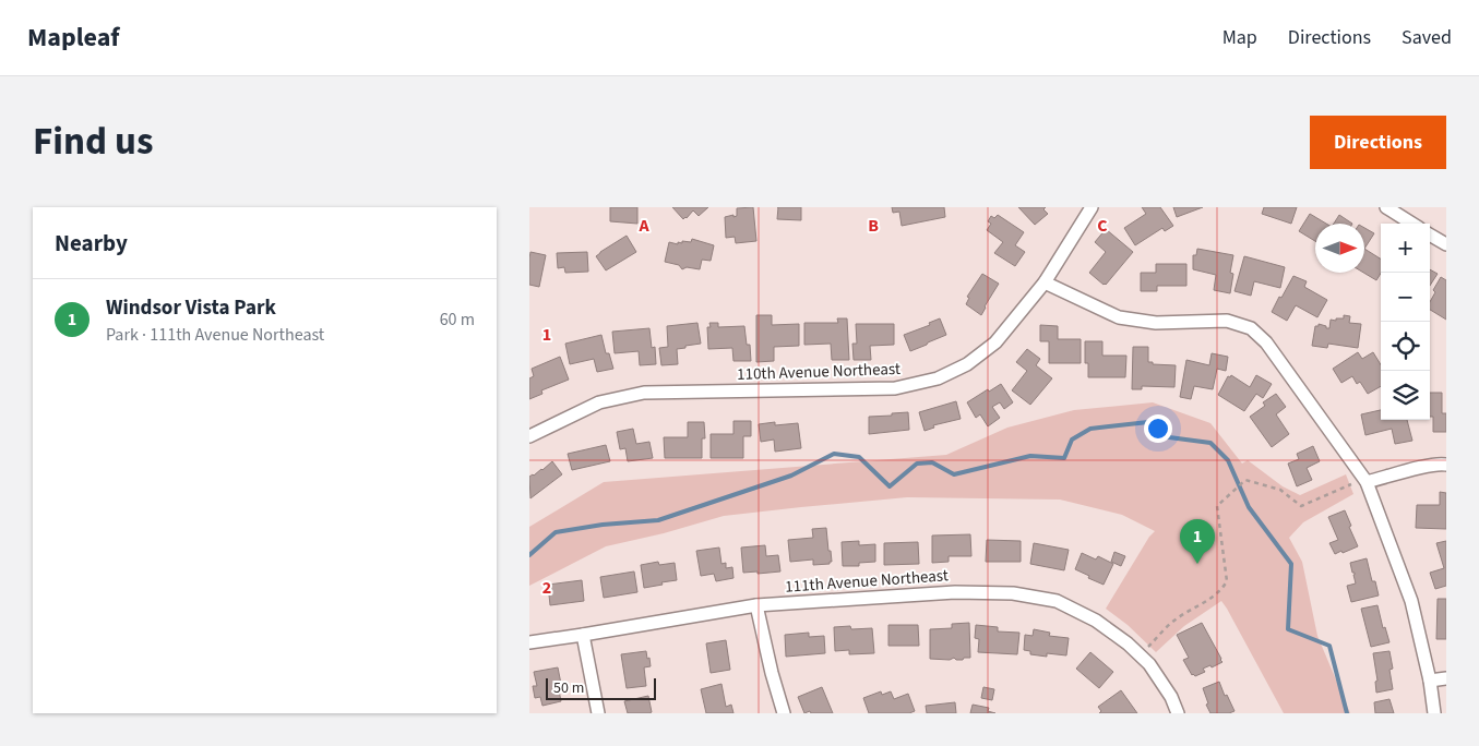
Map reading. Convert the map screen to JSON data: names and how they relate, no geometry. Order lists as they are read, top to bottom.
{
  "streets": {
    "street": ["110th Avenue Northeast", "111th Avenue Northeast"]
  },
  "scale_bar": "50 m",
  "north": "right",
  "page": {
    "header": "Mapleaf",
    "nav": ["Map", "Directions", "Saved"],
    "title": "Find us",
    "buttons": "Directions",
    "heading": "Nearby",
    "map_buttons": ["+", "−"],
    "list": [
      {
        "mark": "1",
        "name": "Windsor Vista Park",
        "note": "Park · 111th Avenue Northeast",
        "value": "60 m"
      }
    ],
    "pins": "1",
    "scale": "50 m"
  },
  "grid": {
    "columns": ["A", "B", "C"],
    "rows": ["1", "2"]
  }
}
